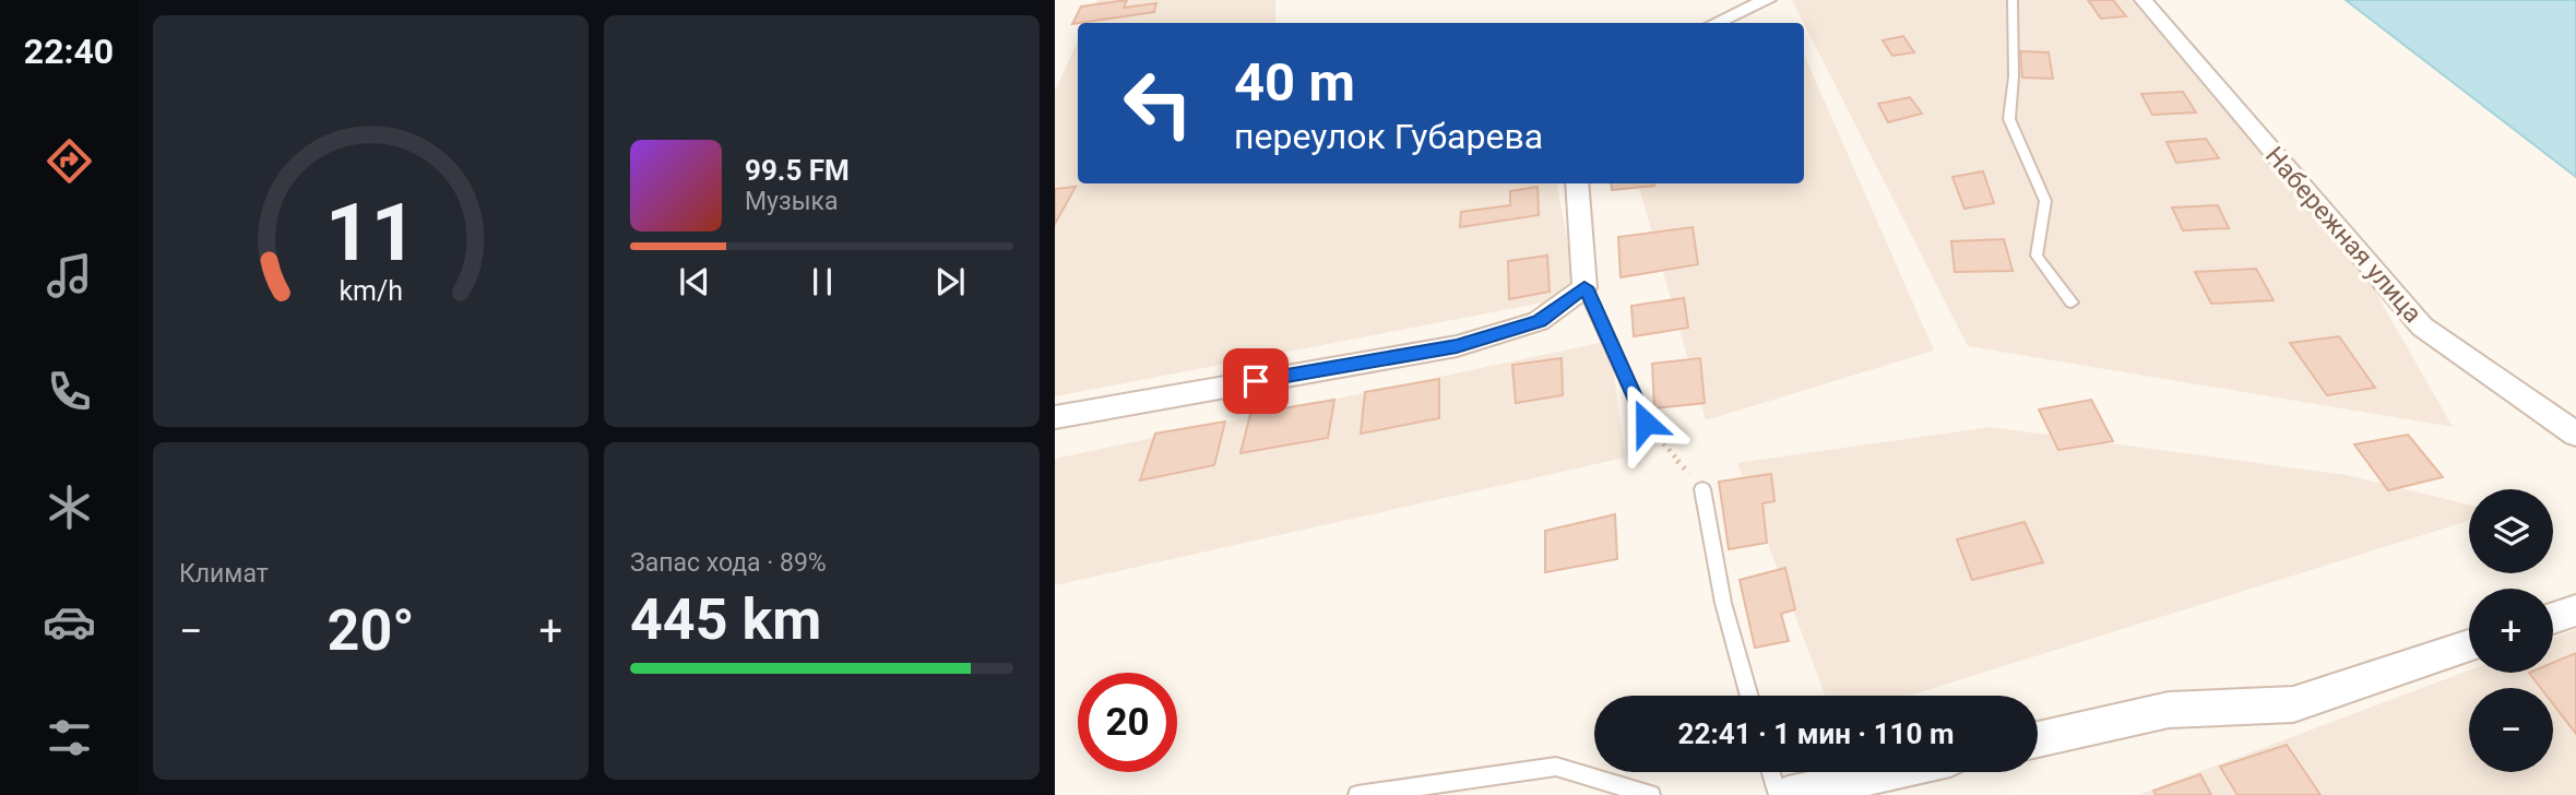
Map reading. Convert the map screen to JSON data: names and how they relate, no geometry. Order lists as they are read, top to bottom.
{
  "streets": {
    "street": ["Набережная улица"]
  },
  "page": {
    "tabs": "22:40",
    "turn": ["40 m", "переулок Губарева"],
    "song": ["99.5 FM", "Музыка"],
    "tile": [
      "Климат",
      ["Запас хода · 89%", "445 km"]
    ],
    "map_buttons": ["+", "−"],
    "heat": ["−", "20°", "+"],
    "limit": "20",
    "trip": "22:41 · 1 мин · 110 m",
    "gauge": ["11", "km/h"]
  }
}
